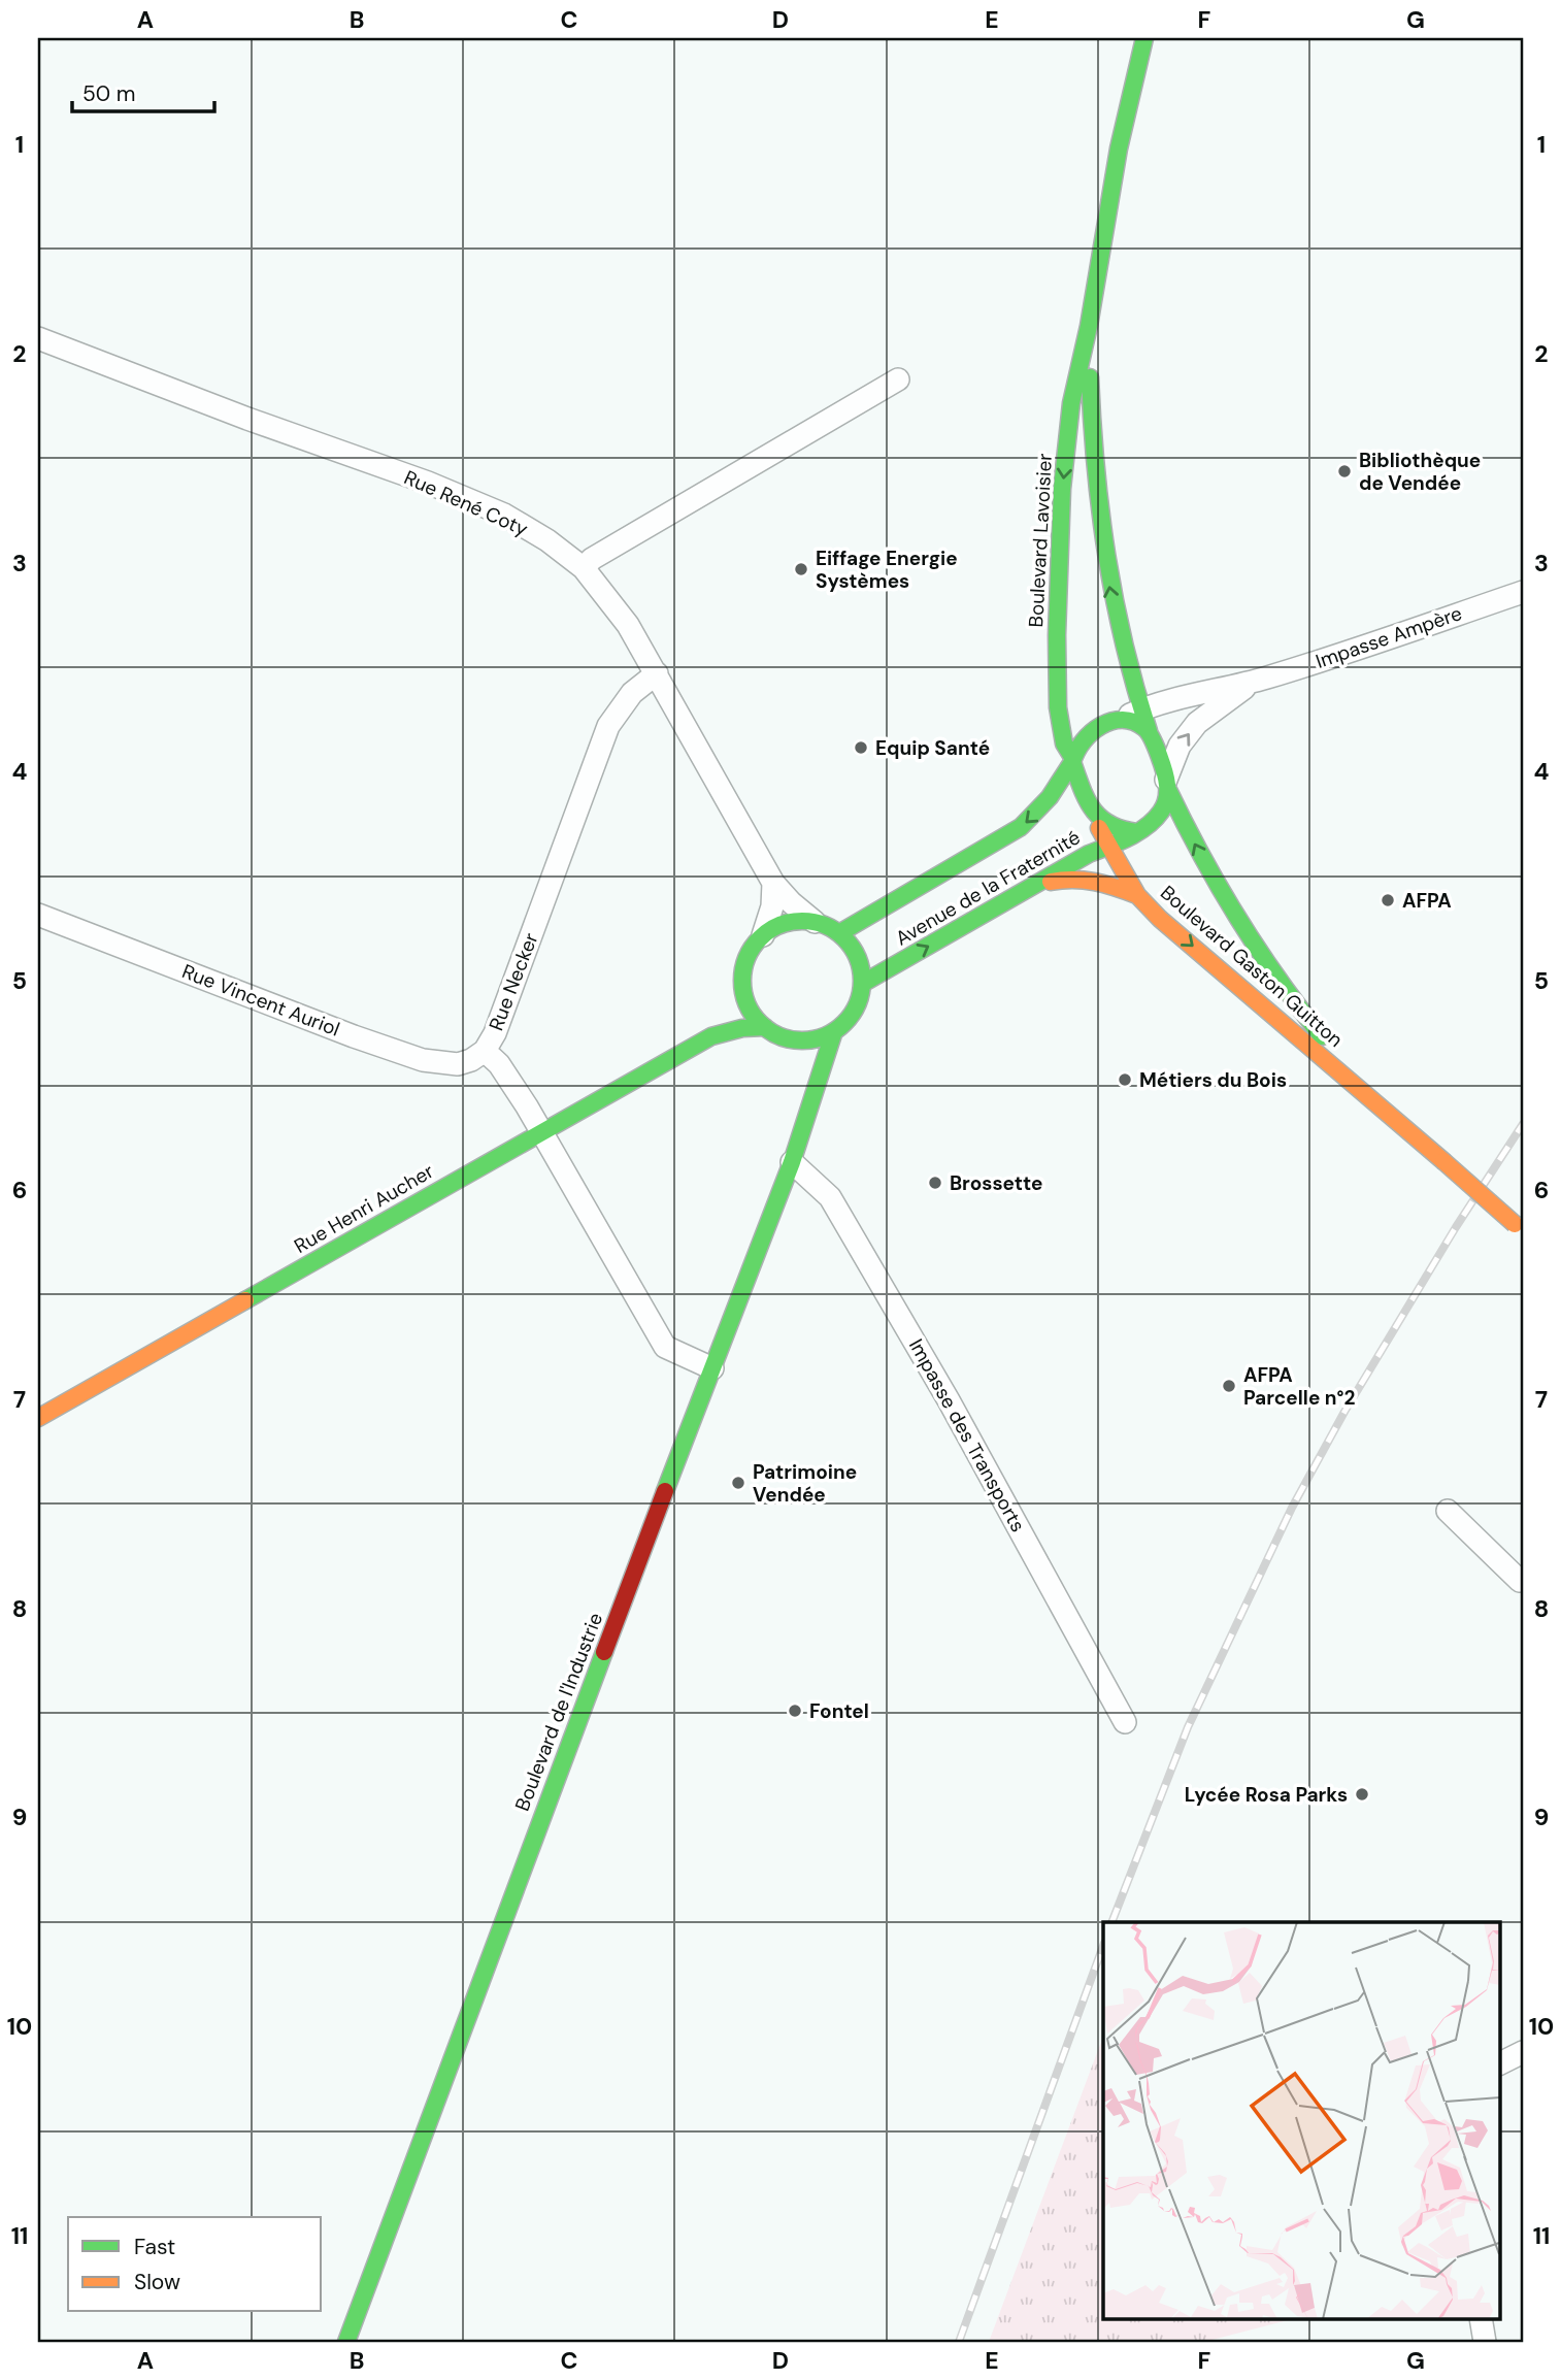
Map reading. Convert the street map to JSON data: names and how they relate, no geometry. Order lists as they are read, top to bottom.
{
  "streets": {
    "main road": [
      "Boulevard Lavoisier",
      "Avenue de la Fraternité",
      "Boulevard Gaston Guitton",
      "Rue Henri Aucher",
      "Boulevard de l'Industrie"
    ],
    "street": [
      "Rue René Coty",
      "Impasse Ampère",
      "Rue Necker",
      "Rue Vincent Auriol",
      "Impasse des Transports"
    ]
  },
  "crossings": [
    ["Rue René Coty", "Avenue de la Fraternité"],
    ["Rue René Coty", "Rue Necker"],
    ["Rue René Coty", "Rue Henri Aucher"],
    ["Rue René Coty", "Boulevard de l'Industrie"],
    ["Boulevard Lavoisier", "Impasse Ampère"],
    ["Boulevard Lavoisier", "Avenue de la Fraternité"],
    ["Boulevard Lavoisier", "Boulevard Gaston Guitton"],
    ["Impasse Ampère", "Avenue de la Fraternité"],
    ["Impasse Ampère", "Boulevard Gaston Guitton"],
    ["Avenue de la Fraternité", "Boulevard Gaston Guitton"],
    ["Avenue de la Fraternité", "Rue Henri Aucher"],
    ["Avenue de la Fraternité", "Boulevard de l'Industrie"],
    ["Rue Necker", "Rue Vincent Auriol"],
    ["Rue Necker", "Rue Henri Aucher"],
    ["Rue Necker", "Boulevard de l'Industrie"],
    ["Rue Henri Aucher", "Boulevard de l'Industrie"],
    ["Impasse des Transports", "Boulevard de l'Industrie"]
  ],
  "places": [
    "Bibliothèque de Vendée",
    "Eiffage Energie Systèmes",
    "Equip Santé",
    "AFPA",
    "Métiers du Bois",
    "Brossette",
    "AFPA Parcelle n°2",
    "Patrimoine Vendée",
    "Fontel",
    "Lycée Rosa Parks"
  ],
  "legend": ["Fast", "Slow"],
  "scale_bar": "50 m",
  "grid": {
    "columns": [
      "A",
      "B",
      "C",
      "D",
      "E",
      "F",
      "G"
    ],
    "rows": [
      "1",
      "2",
      "3",
      "4",
      "5",
      "6",
      "7",
      "8",
      "9",
      "10",
      "11"
    ]
  }
}
